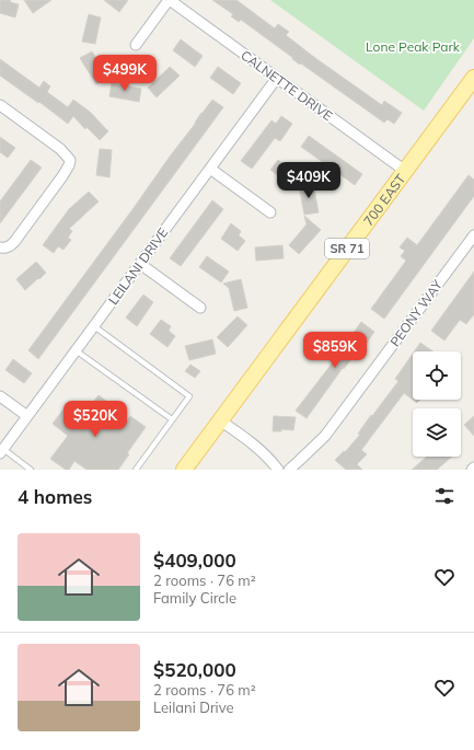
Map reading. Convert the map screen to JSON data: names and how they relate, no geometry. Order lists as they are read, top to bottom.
{
  "streets": {
    "main road": ["700 EAST", "SR 71"],
    "street": ["CALNETTE DRIVE", "LEILANI DRIVE", "PEONY WAY"]
  },
  "crossings": [
    ["CALNETTE DRIVE", "700 EAST"],
    ["CALNETTE DRIVE", "LEILANI DRIVE"]
  ],
  "parks": ["Lone Peak Park"],
  "page": {
    "price": [
      "$499K",
      "$409K",
      "$859K",
      "$520K"
    ],
    "heading": "4 homes",
    "list": [
      {
        "name": "$409,000",
        "note": "2 rooms · 76 m² · Family Circle"
      },
      {
        "name": "$520,000",
        "note": "2 rooms · 76 m² · Leilani Drive"
      }
    ]
  }
}
